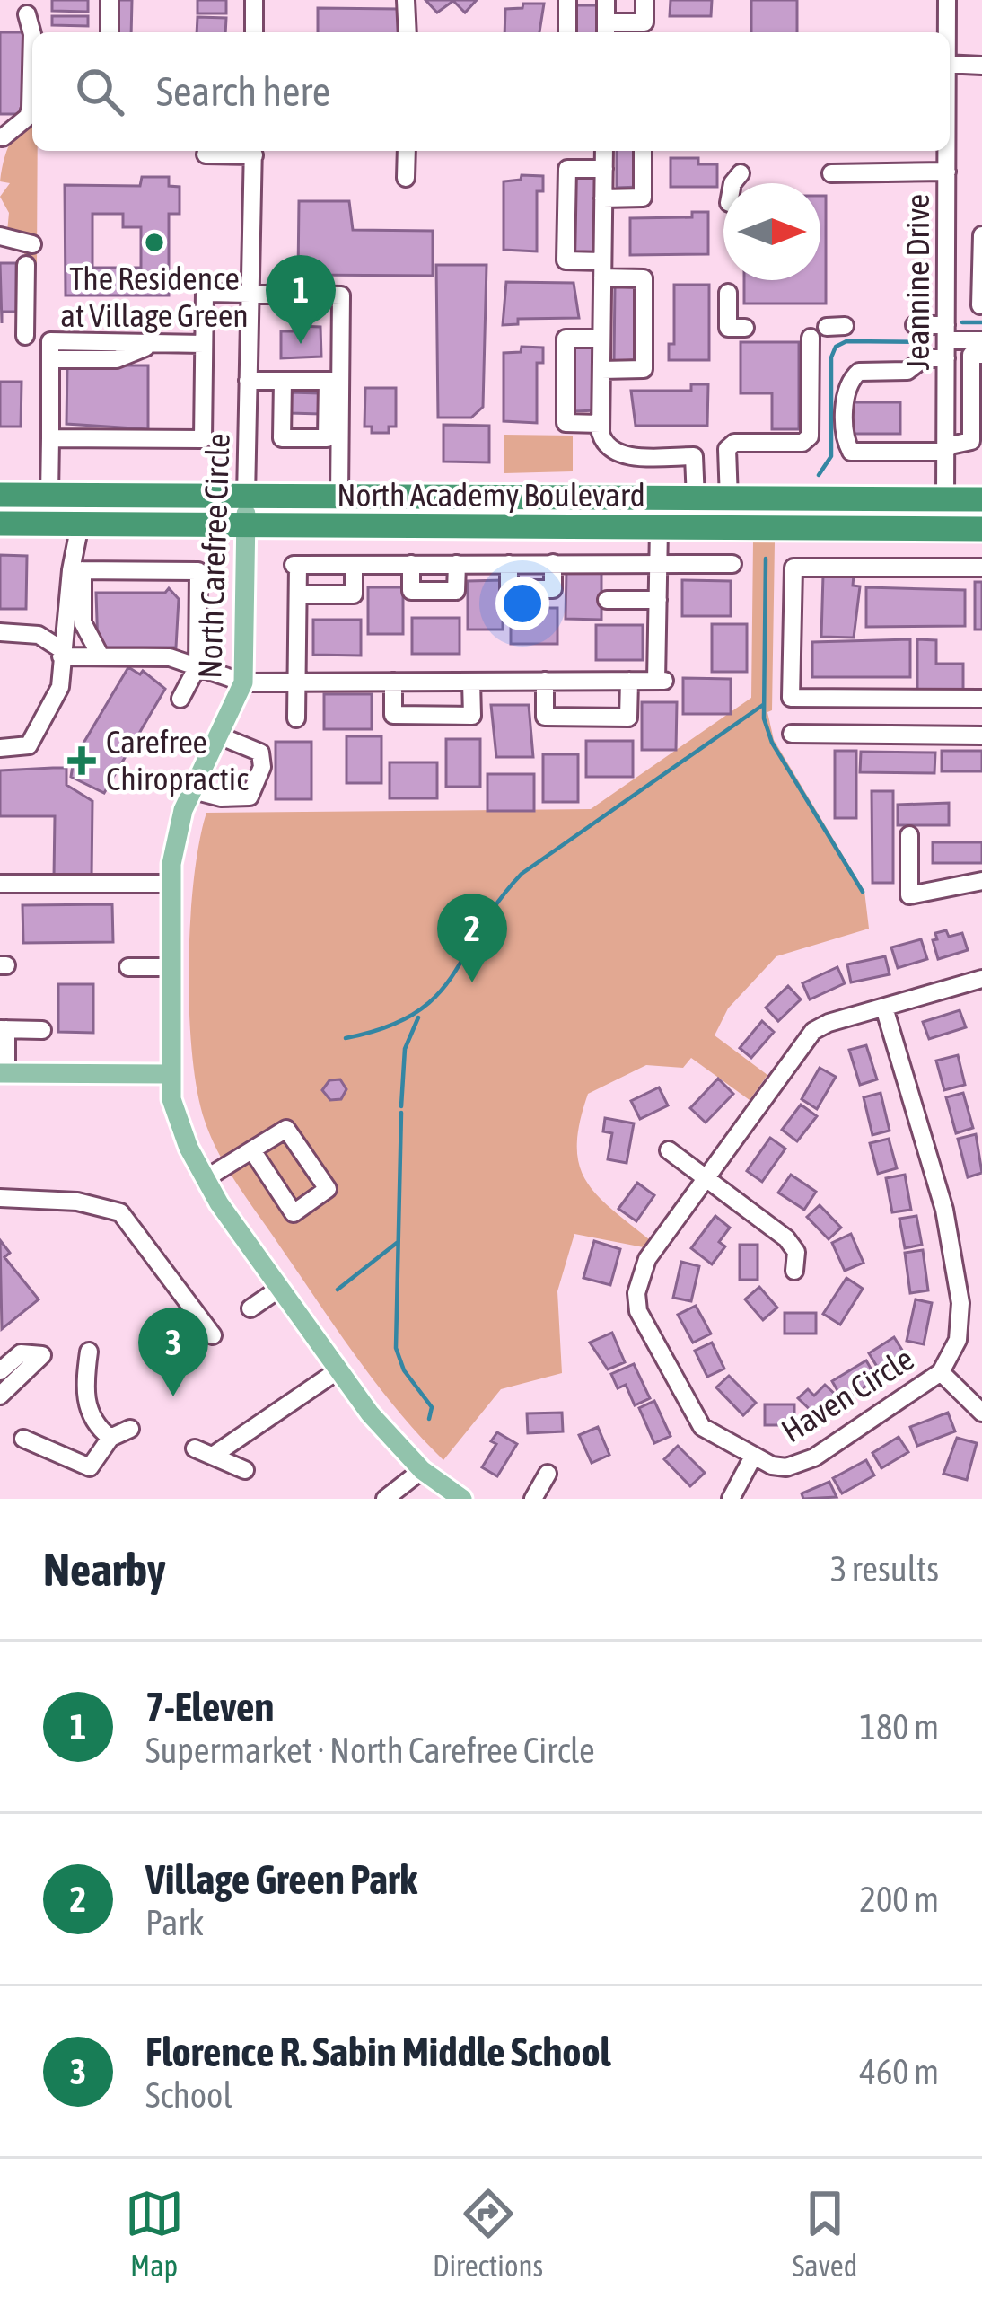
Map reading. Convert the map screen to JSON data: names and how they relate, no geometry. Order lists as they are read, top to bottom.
{
  "streets": {
    "highway": ["North Academy Boulevard"],
    "main road": ["North Carefree Circle"],
    "street": ["Jeannine Drive", "Haven Circle"]
  },
  "crossings": [
    ["Jeannine Drive", "North Academy Boulevard"],
    ["North Academy Boulevard", "North Carefree Circle"]
  ],
  "places": {
    "other": ["The Residence at Village Green"],
    "health": ["Carefree Chiropractic"]
  },
  "north": "right",
  "page": {
    "search": "Search here",
    "pins": ["1", "2", "3"],
    "heading": ["Nearby", "3 results"],
    "list": [
      {
        "mark": "1",
        "name": "7-Eleven",
        "note": "Supermarket · North Carefree Circle",
        "value": "180 m"
      },
      {
        "mark": "2",
        "name": "Village Green Park",
        "note": "Park",
        "value": "200 m"
      },
      {
        "mark": "3",
        "name": "Florence R. Sabin Middle School",
        "note": "School",
        "value": "460 m"
      }
    ],
    "nav": ["Map", "Directions", "Saved"]
  }
}
